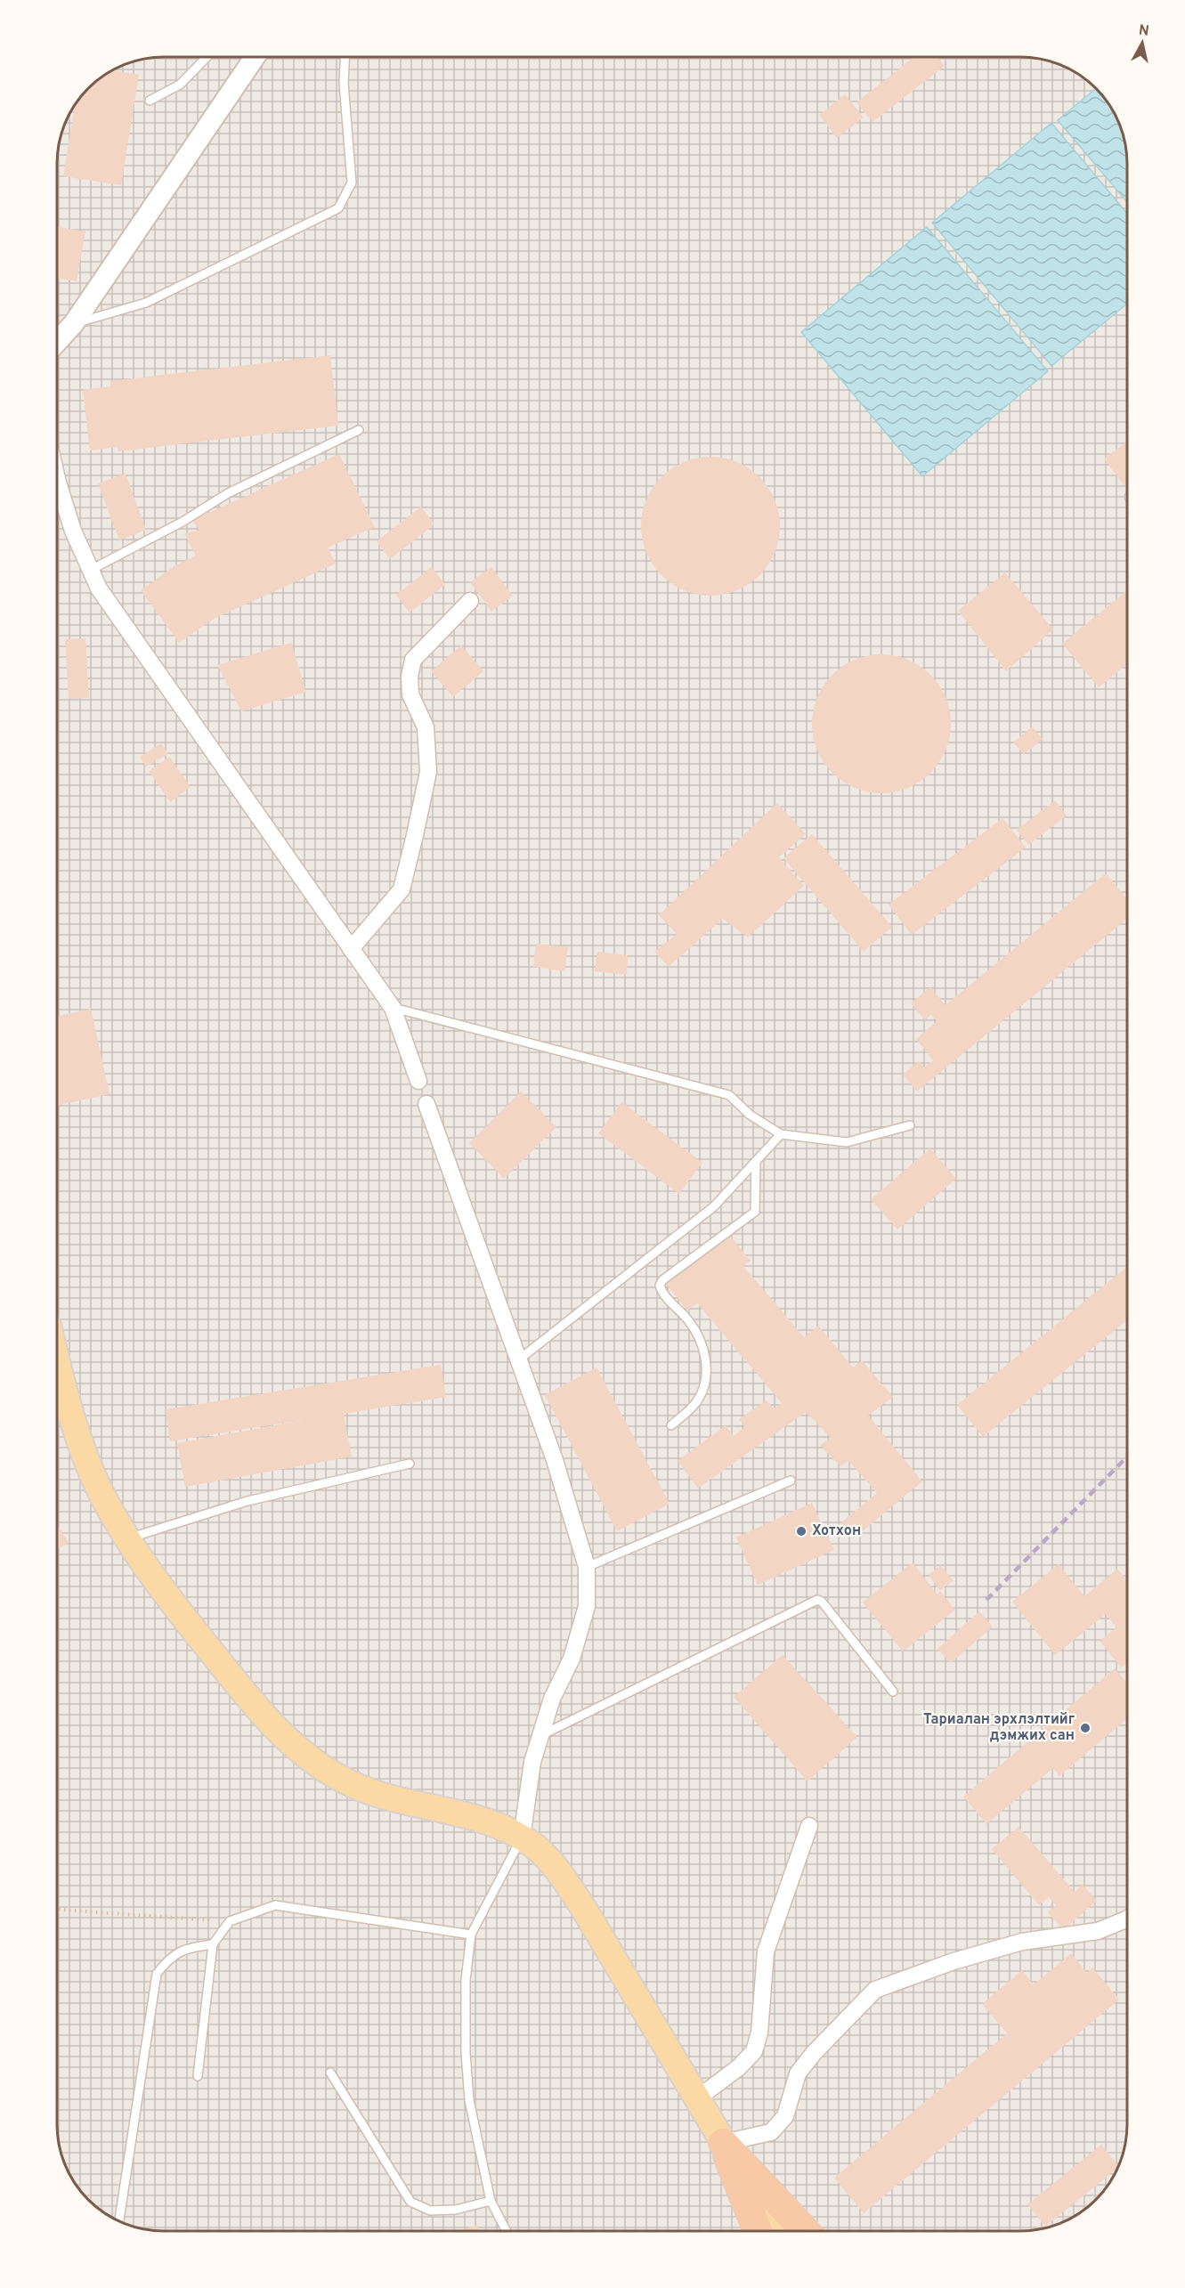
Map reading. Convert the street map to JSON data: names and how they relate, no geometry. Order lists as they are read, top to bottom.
{
  "places": ["Хотхон", "Тариалан эрхлэлтийг дэмжих сан"],
  "north": "top"
}
